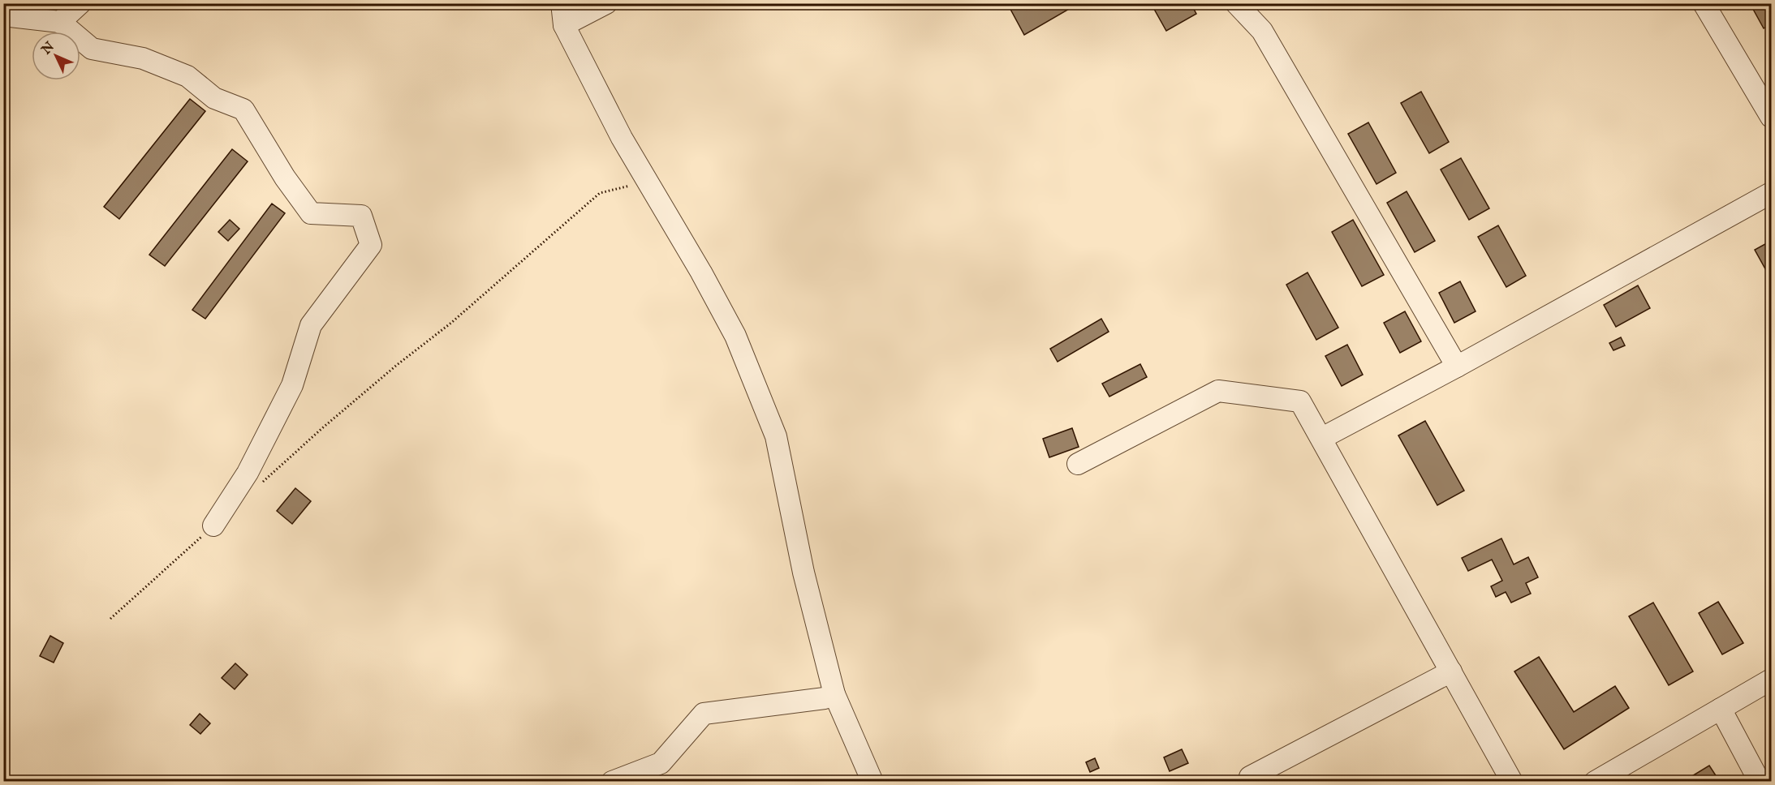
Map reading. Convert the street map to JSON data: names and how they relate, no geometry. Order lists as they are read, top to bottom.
{
  "north": "top left"
}
